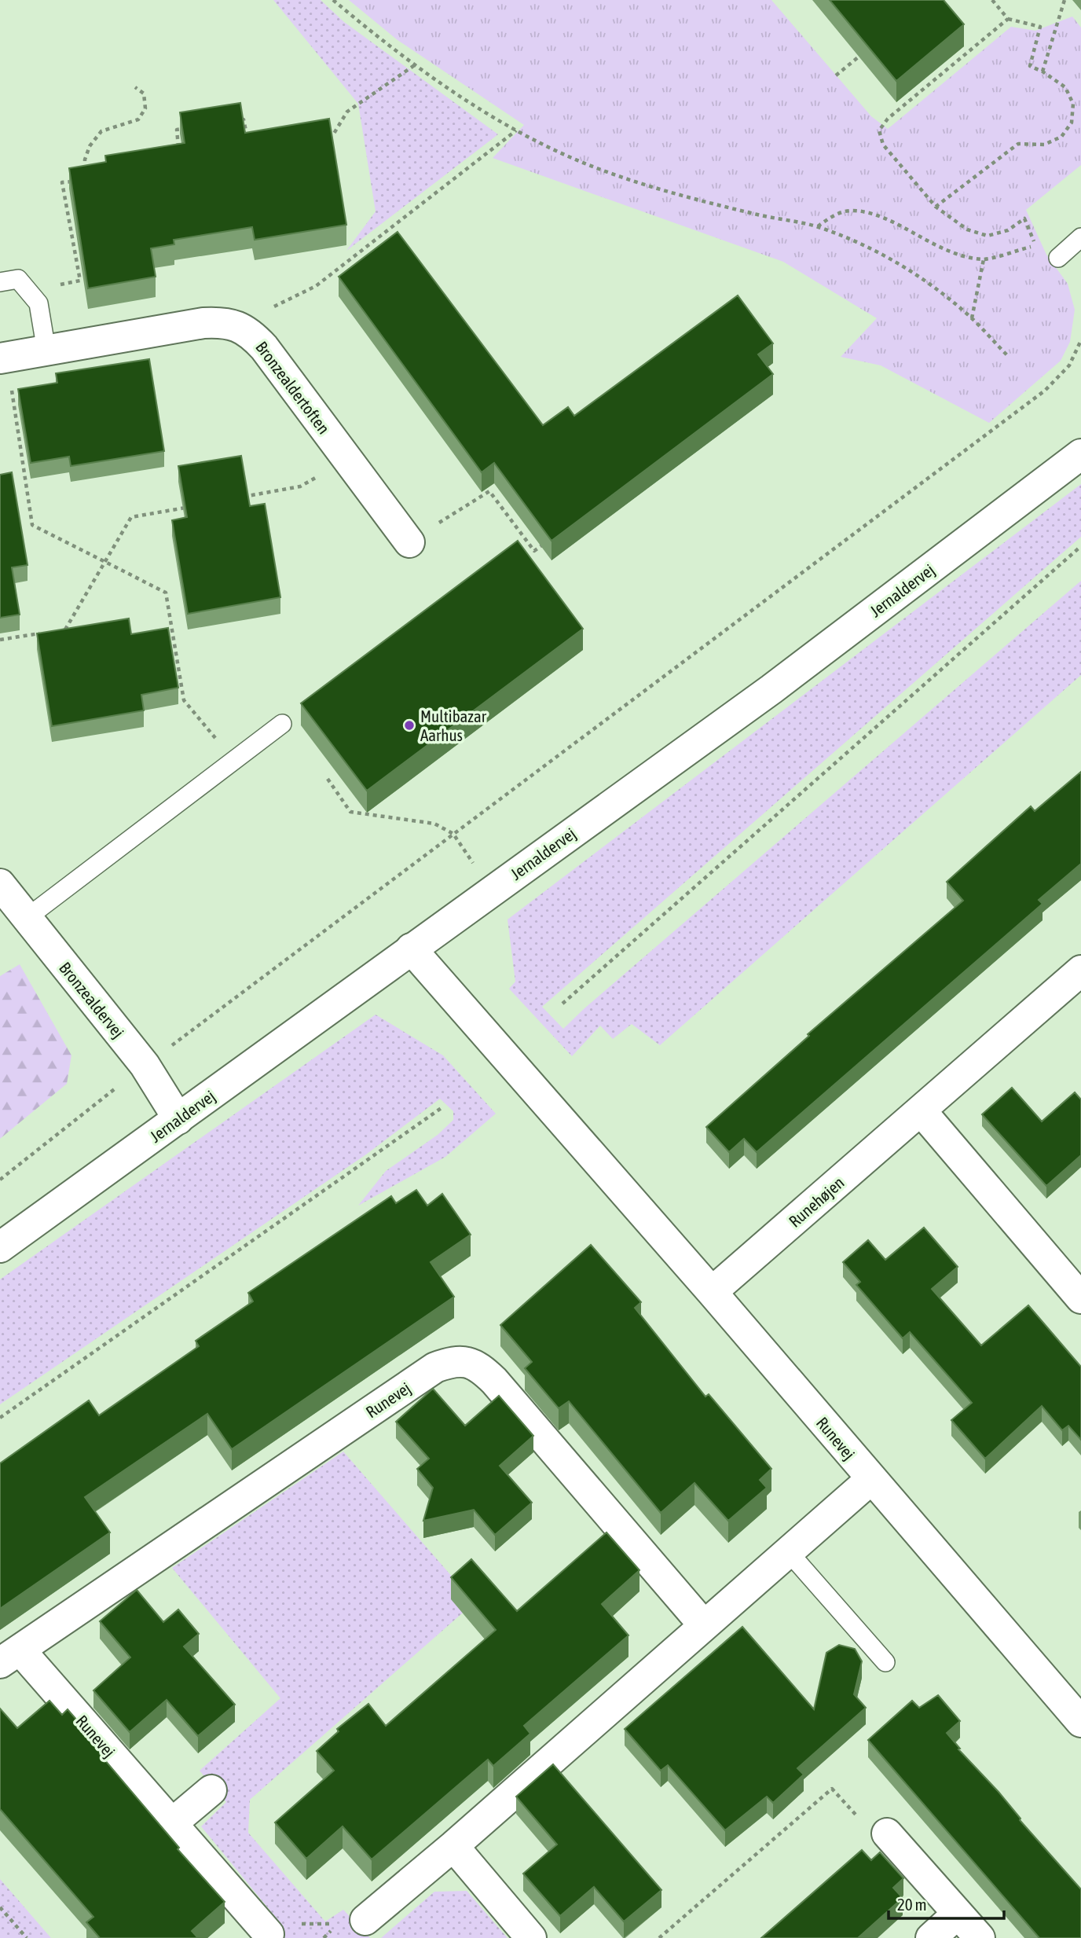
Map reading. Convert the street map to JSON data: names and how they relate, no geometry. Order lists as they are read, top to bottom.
{
  "streets": {
    "street": [
      "Bronzealdertoften",
      "Jernaldervej",
      "Bronzealdervej",
      "Runehøjen",
      "Runevej"
    ]
  },
  "crossings": [
    ["Jernaldervej", "Bronzealdervej"],
    ["Jernaldervej", "Runevej"],
    ["Runehøjen", "Runevej"]
  ],
  "places": ["Multibazar Aarhus"],
  "scale_bar": "20 m"
}
